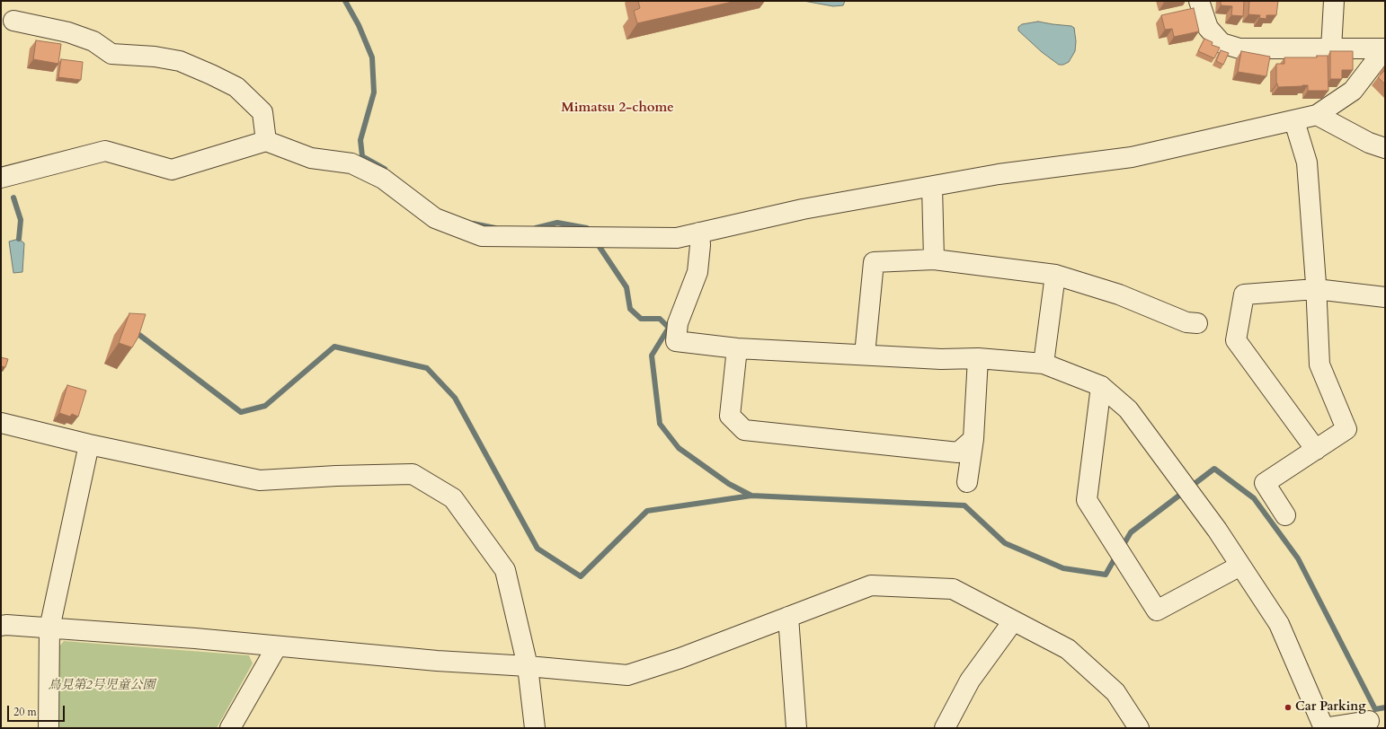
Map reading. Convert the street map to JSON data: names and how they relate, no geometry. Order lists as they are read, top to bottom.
{
  "districts": ["Mimatsu 2-chome"],
  "parks": ["鳥見第2号児童公園"],
  "places": ["Car Parking"],
  "scale_bar": "20 m"
}
